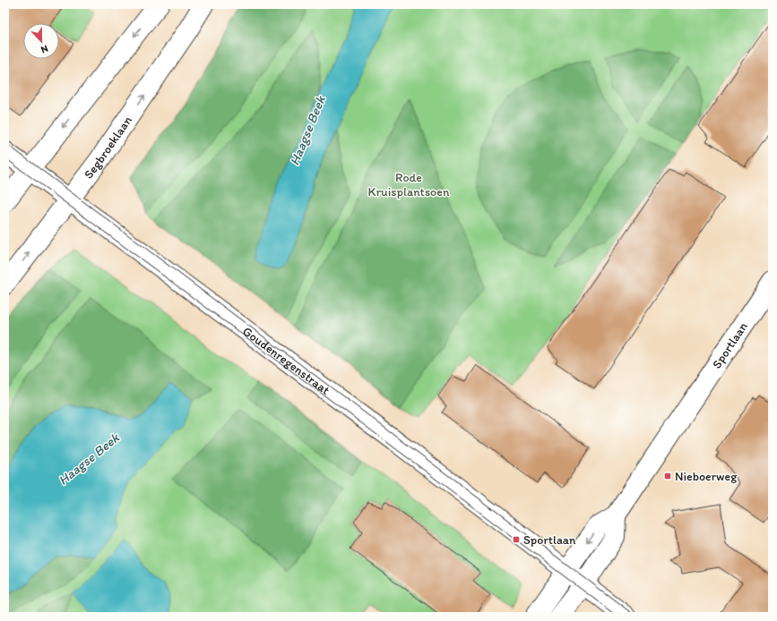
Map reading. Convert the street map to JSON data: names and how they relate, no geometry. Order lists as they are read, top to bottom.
{
  "streets": {
    "street": ["Segbroeklaan", "Sportlaan", "Goudenregenstraat"]
  },
  "crossings": [
    ["Segbroeklaan", "Goudenregenstraat"],
    ["Sportlaan", "Goudenregenstraat"]
  ],
  "water": ["Haagse Beek"],
  "parks": ["Rode Kruisplantsoen"],
  "places": {
    "transit": ["Nieboerweg", "Sportlaan"]
  },
  "north": "bottom"
}
